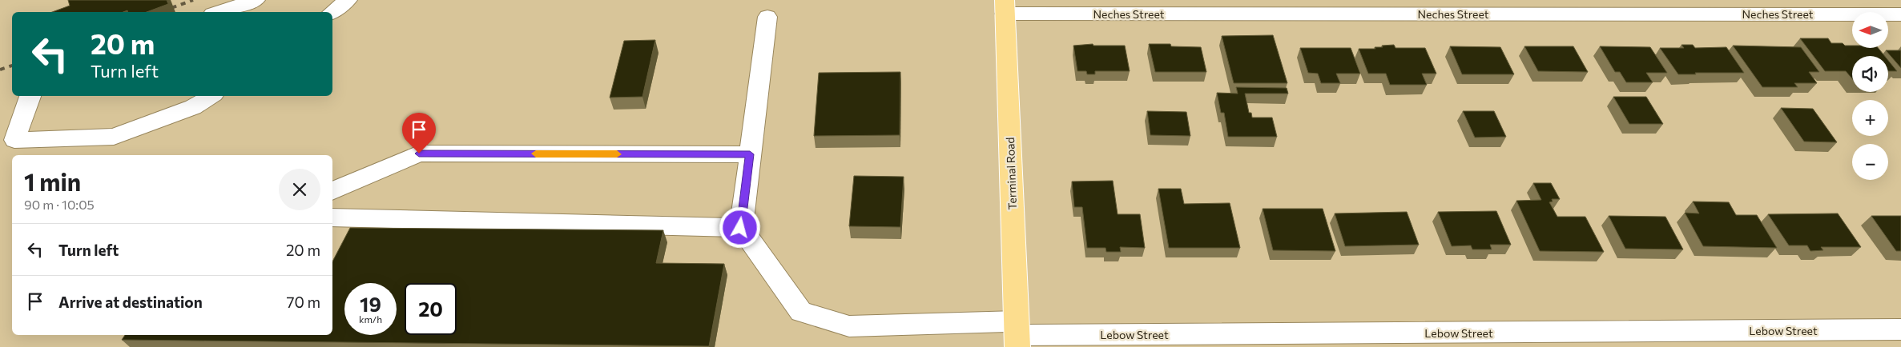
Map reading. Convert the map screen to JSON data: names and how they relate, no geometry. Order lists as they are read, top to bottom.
{
  "streets": {
    "main road": ["Terminal Road"],
    "street": ["Neches Street", "Lebow Street"]
  },
  "crossings": [
    ["Neches Street", "Terminal Road"],
    ["Terminal Road", "Lebow Street"]
  ],
  "north": "left",
  "page": {
    "map_buttons": ["+", "−"],
    "turn": ["20 m", "Turn left"],
    "heading": ["1 min", "90 m · 10:05"],
    "list": [
      {
        "name": "Turn left",
        "value": "20 m"
      },
      {
        "name": "Arrive at destination",
        "value": "70 m"
      }
    ],
    "speed": "19 km/h",
    "limit": "20"
  }
}
